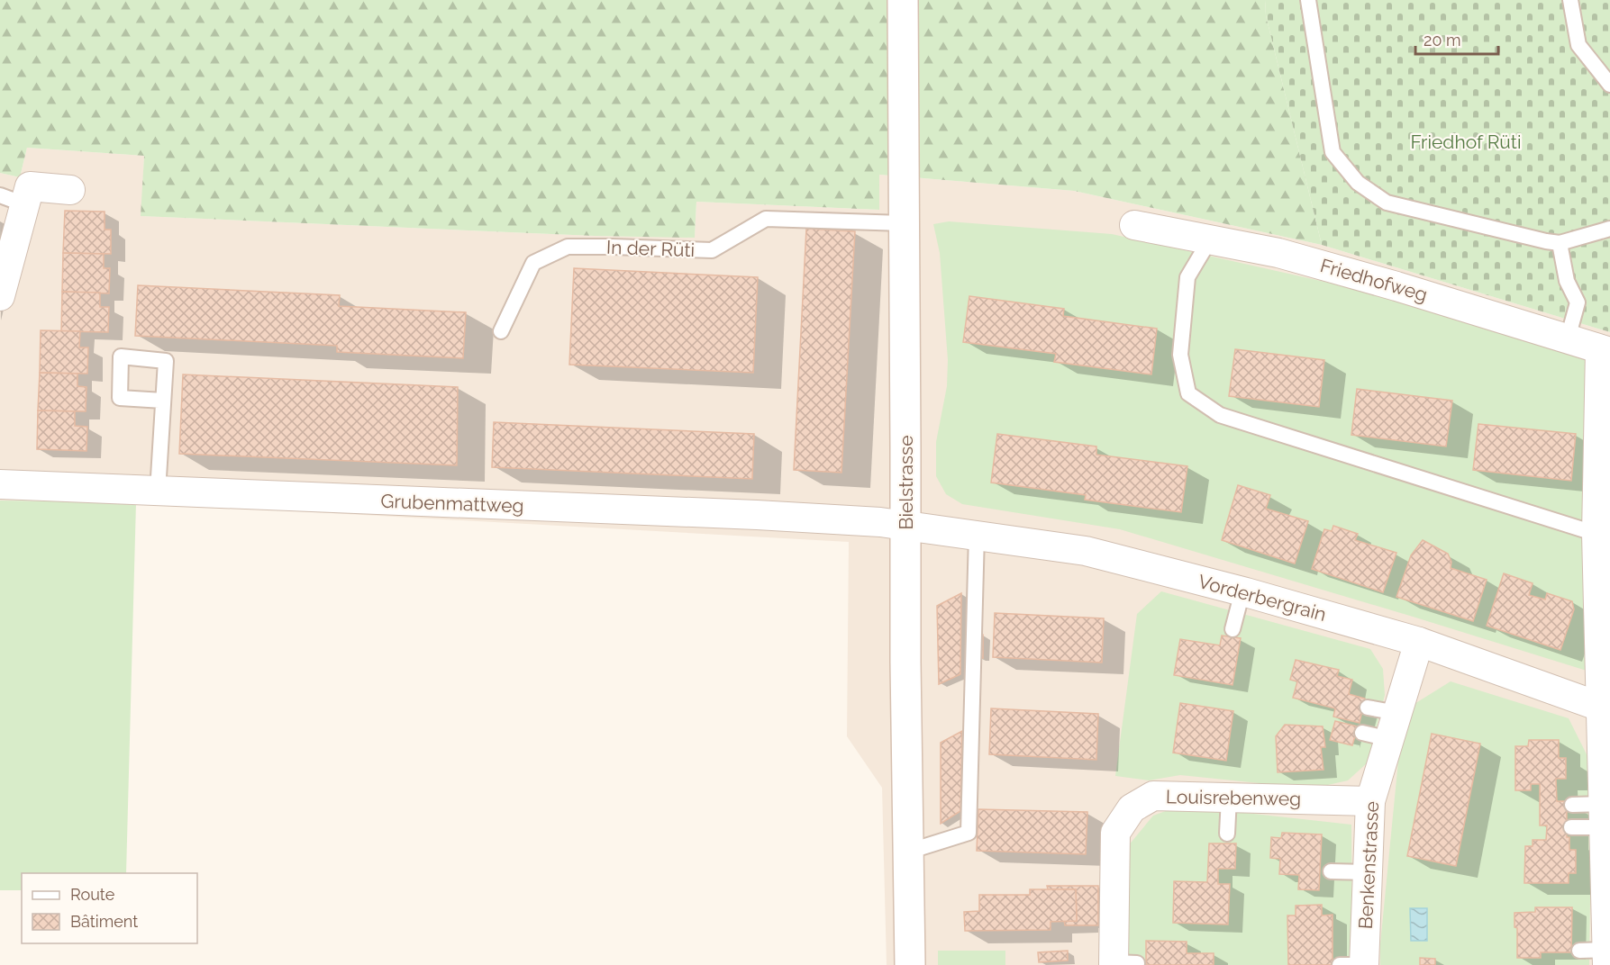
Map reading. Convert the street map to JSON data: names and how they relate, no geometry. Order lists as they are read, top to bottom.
{
  "streets": {
    "main road": ["Bielstrasse"],
    "street": [
      "Friedhofweg",
      "Grubenmattweg",
      "Vorderbergrain",
      "Louisrebenweg",
      "Benkenstrasse"
    ],
    "lane": ["In der Rüti"]
  },
  "crossings": [
    ["In der Rüti", "Bielstrasse"],
    ["Bielstrasse", "Grubenmattweg"],
    ["Bielstrasse", "Vorderbergrain"],
    ["Grubenmattweg", "Vorderbergrain"],
    ["Vorderbergrain", "Benkenstrasse"],
    ["Louisrebenweg", "Benkenstrasse"]
  ],
  "parks": ["Friedhof Rüti"],
  "legend": ["Route", "Bâtiment"],
  "scale_bar": "20 m"
}
